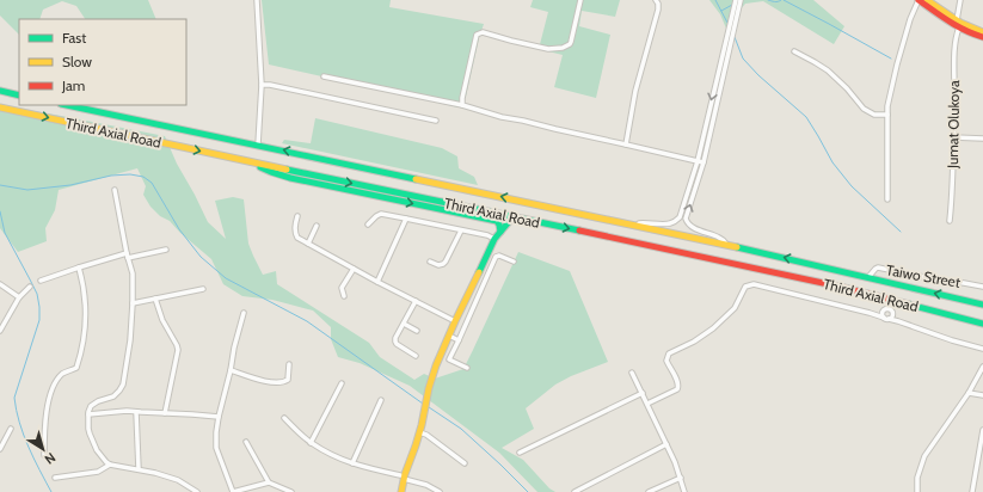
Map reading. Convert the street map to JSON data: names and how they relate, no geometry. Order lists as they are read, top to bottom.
{
  "streets": {
    "main road": ["Third Axial Road"],
    "street": ["Jumat Olukoya", "Taiwo Street"]
  },
  "crossings": [
    ["Third Axial Road", "Taiwo Street"]
  ],
  "legend": ["Fast", "Slow", "Jam"],
  "north": "bottom right"
}
